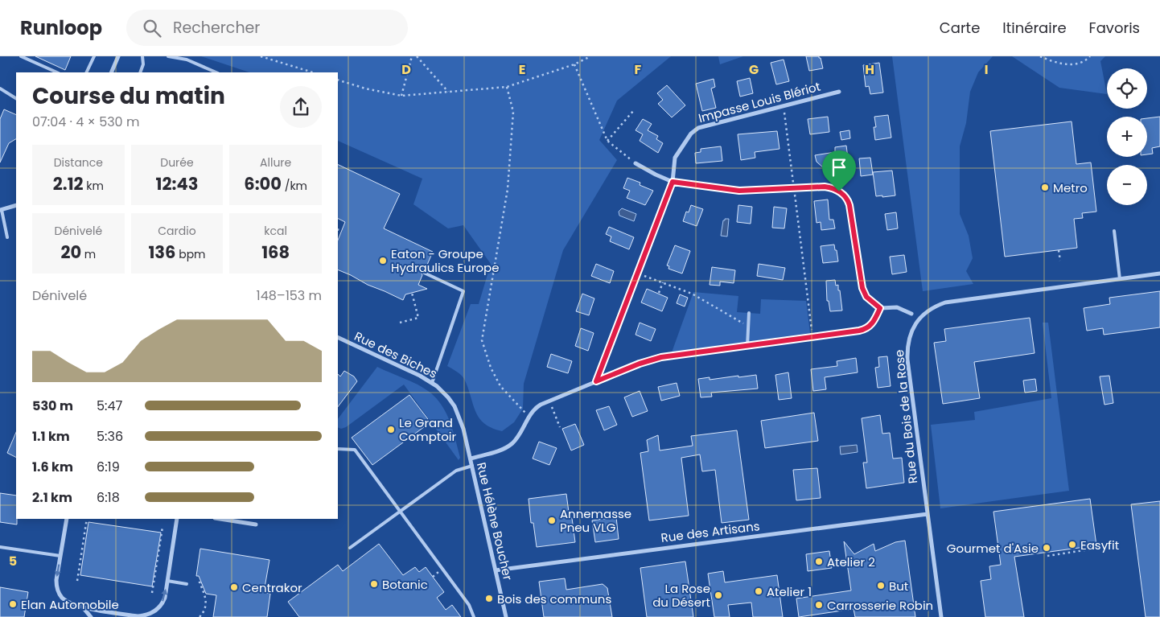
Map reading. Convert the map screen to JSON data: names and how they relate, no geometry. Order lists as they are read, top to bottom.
{
  "streets": {
    "street": [
      "Impasse Louis Blériot",
      "Rue des Biches",
      "Rue du Bois de la Rose",
      "Rue Hélène Boucher",
      "Rue des Artisans"
    ]
  },
  "crossings": [
    ["Impasse Louis Blériot", "Rue Hélène Boucher"],
    ["Rue des Biches", "Rue Hélène Boucher"],
    ["Rue du Bois de la Rose", "Rue des Artisans"],
    ["Rue Hélène Boucher", "Rue des Artisans"]
  ],
  "places": [
    "Metro",
    "Eaton - Groupe Hydraulics Europe",
    "Le Grand Comptoir",
    "Annemasse Pneu VLG",
    "Easyfit",
    "Gourmet d'Asie",
    "Atelier 2",
    "Botanic",
    "But",
    "Centrakor",
    "Atelier 1",
    "La Rose du Désert",
    "Bois des communs",
    "Elan Automobile",
    "Carrosserie Robin"
  ],
  "page": {
    "header": "Runloop",
    "search": "Rechercher",
    "nav": ["Carte", "Itinéraire", "Favoris"],
    "map_buttons": ["+", "−"],
    "heading": ["Course du matin", "07:04 · 4 × 530 m"],
    "stats": [
      ["Distance", "2.12 km"],
      ["Durée", "12:43"],
      ["Allure", "6:00 /km"],
      ["Dénivelé", "20 m"],
      ["Cardio", "136 bpm"],
      ["kcal", "168"]
    ],
    "chart": ["Dénivelé", "148–153 m"],
    "list": [
      {
        "name": "530 m",
        "note": "5:47"
      },
      {
        "name": "1.1 km",
        "note": "5:36"
      },
      {
        "name": "1.6 km",
        "note": "6:19"
      },
      {
        "name": "2.1 km",
        "note": "6:18"
      }
    ]
  },
  "grid": {
    "columns": [
      "D",
      "E",
      "F",
      "G",
      "H",
      "I"
    ],
    "rows": ["5"]
  }
}
